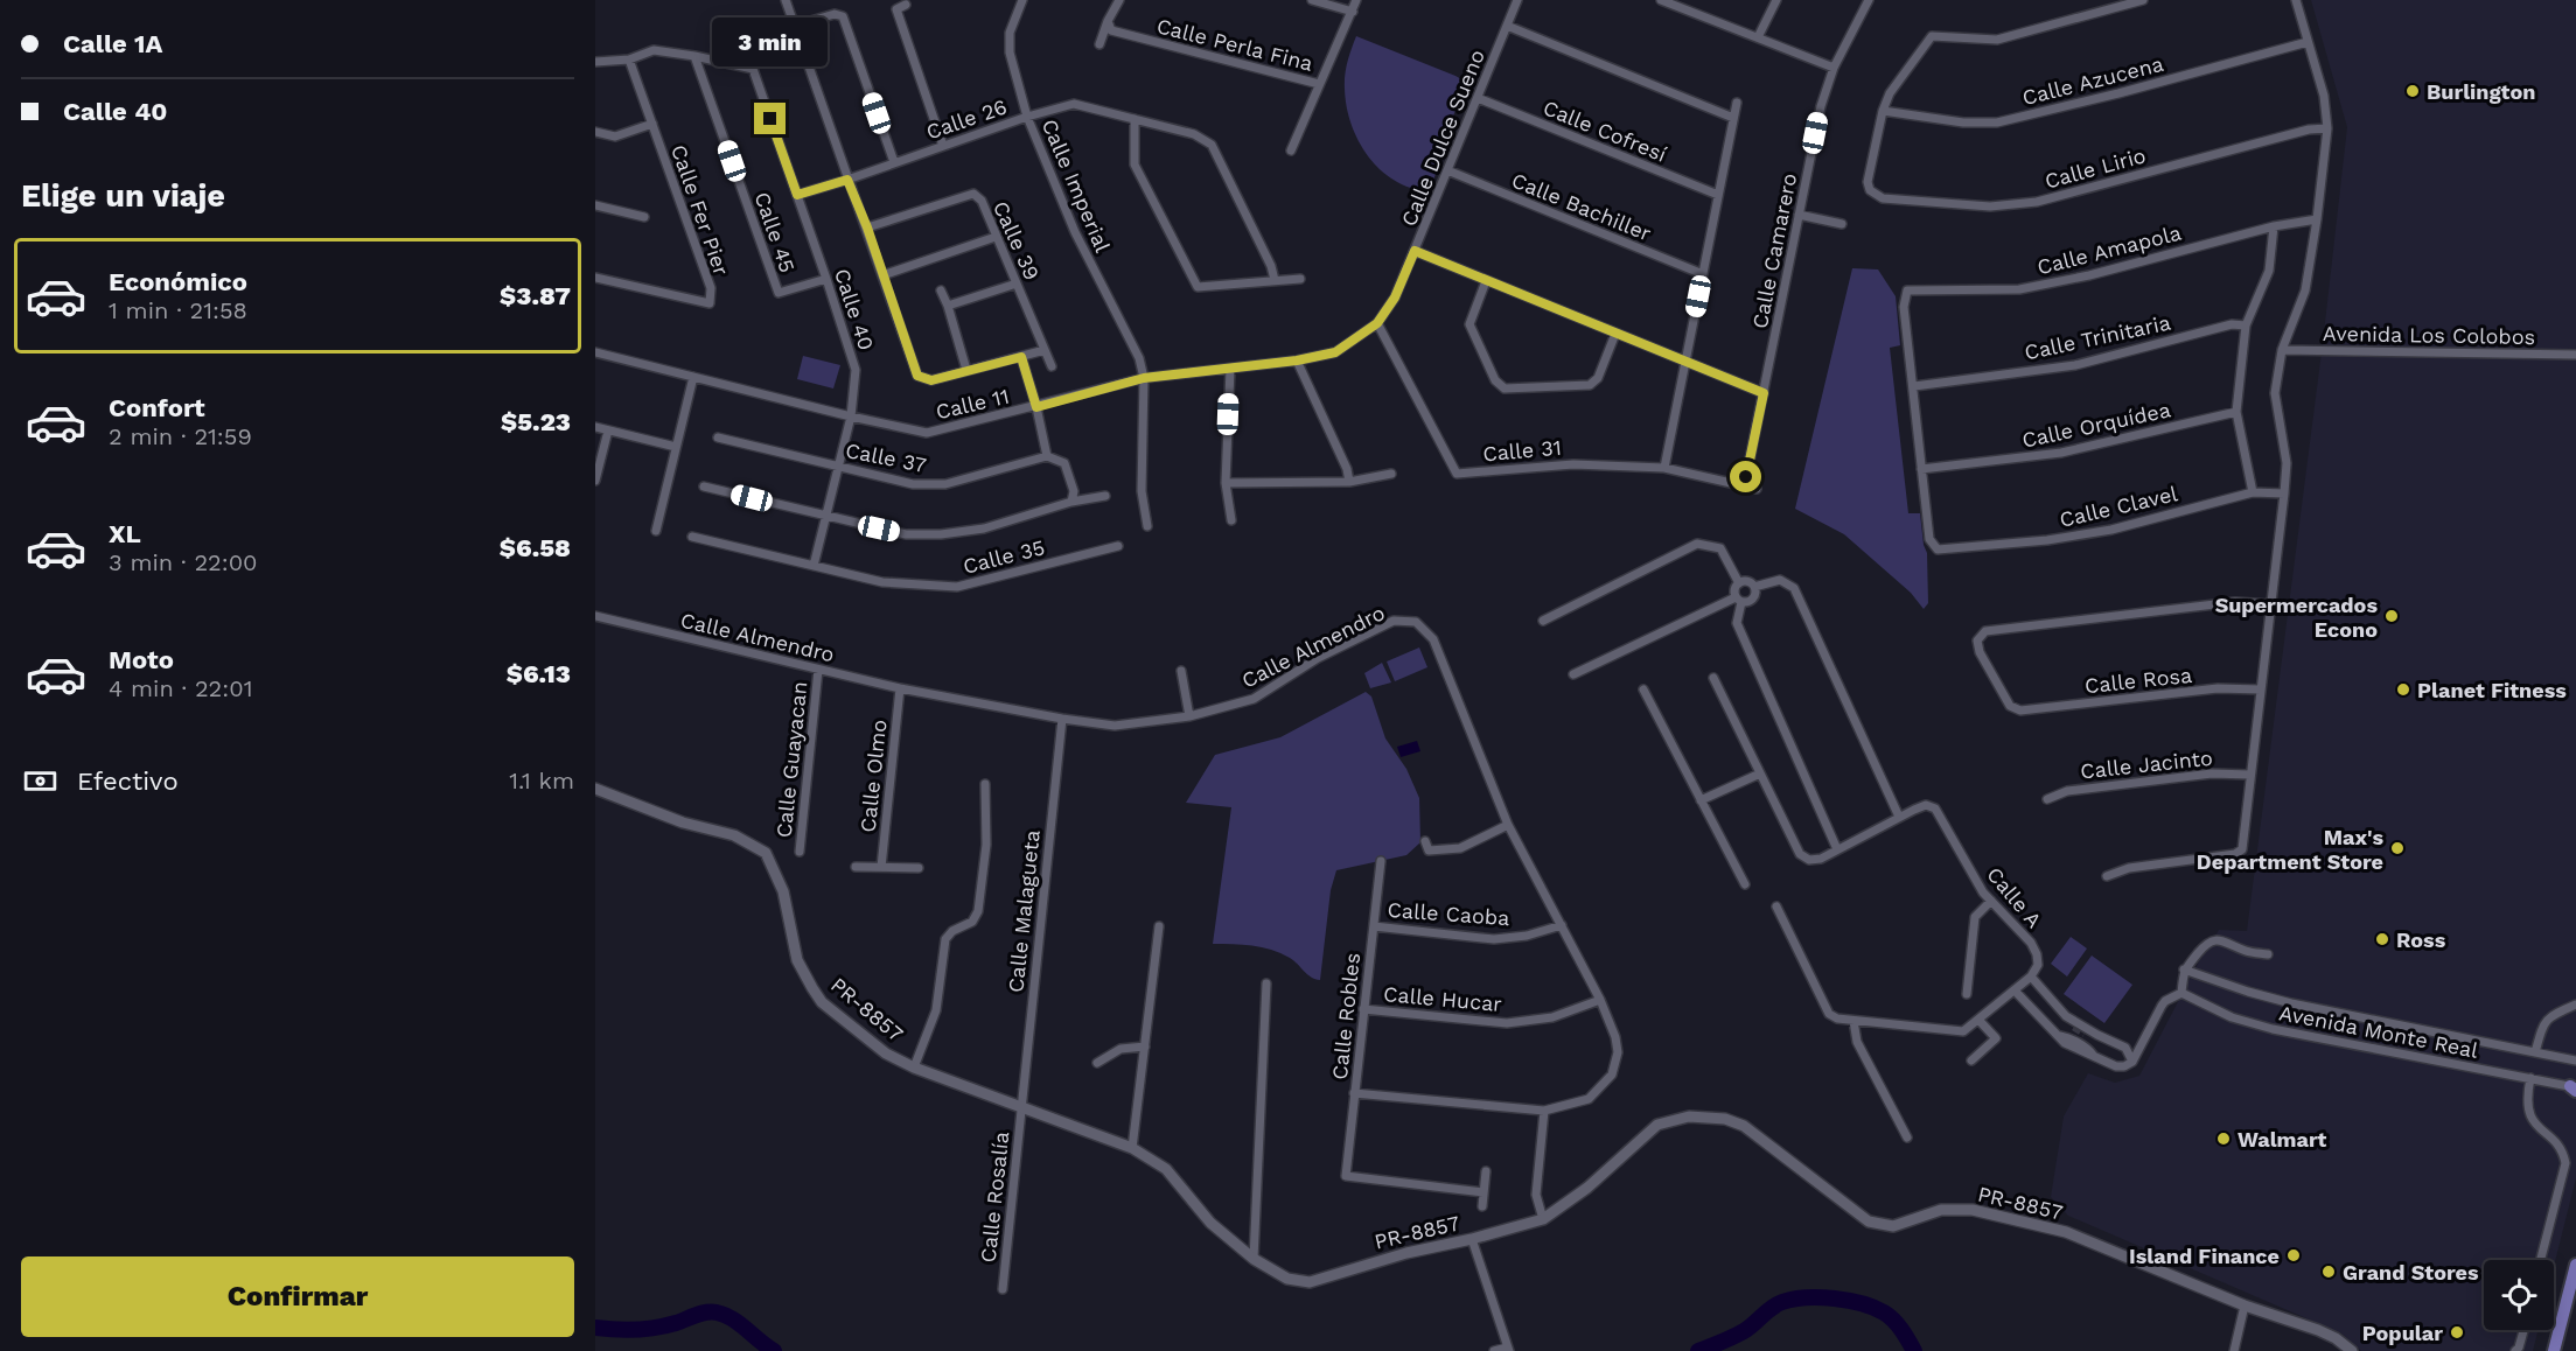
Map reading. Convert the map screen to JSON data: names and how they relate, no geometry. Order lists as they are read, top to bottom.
{
  "streets": {
    "street": [
      "Calle Perla Fina",
      "Calle Azucena",
      "Calle 26",
      "Calle Cofresí",
      "Calle Dulce Sueno",
      "Calle Lirio",
      "Calle Imperial",
      "Calle Bachiller",
      "Calle Fer Pier",
      "Calle 45",
      "Calle 39",
      "Calle Amapola",
      "Calle Camarero",
      "Calle 40",
      "Avenida Los Colobos",
      "Calle Trinitaria",
      "Calle 11",
      "Calle Orquídea",
      "Calle 31",
      "Calle 37",
      "Calle Clavel",
      "Calle 35",
      "Calle Almendro",
      "Calle Rosa",
      "Calle Guayacan",
      "Calle Jacinto",
      "Calle Olmo",
      "Calle A",
      "Calle Malagueta",
      "Calle Caoba",
      "Calle Hucar",
      "PR-8857",
      "Calle Robles",
      "Avenida Monte Real",
      "Calle Rosalía"
    ]
  },
  "crossings": [
    ["Calle Azucena", "Calle Lirio"],
    ["Calle 26", "Calle Imperial"],
    ["Calle 26", "Calle 40"],
    ["Calle Cofresí", "Calle Dulce Sueno"],
    ["Calle Dulce Sueno", "Calle Bachiller"],
    ["Calle Dulce Sueno", "Calle 11"],
    ["Calle Dulce Sueno", "Calle 31"],
    ["Calle Imperial", "Calle 11"],
    ["Calle 45", "Calle 40"],
    ["Calle Amapola", "Calle Trinitaria"],
    ["Calle 40", "Calle 11"],
    ["Calle 40", "Calle 37"],
    ["Calle 40", "Calle 35"],
    ["Calle 11", "Calle 31"],
    ["Calle Orquídea", "Calle Clavel"],
    ["Calle Almendro", "Calle Guayacan"],
    ["Calle Almendro", "Calle Olmo"],
    ["Calle Almendro", "Calle Malagueta"],
    ["Calle Almendro", "Calle Caoba"],
    ["Calle Almendro", "Calle Hucar"],
    ["Calle Almendro", "Calle Robles"],
    ["Calle Malagueta", "PR-8857"],
    ["Calle Malagueta", "Calle Rosalía"],
    ["Calle Caoba", "Calle Robles"],
    ["Calle Hucar", "Calle Robles"],
    ["PR-8857", "Calle Rosalía"]
  ],
  "places": [
    "Burlington",
    "Supermercados Econo",
    "Planet Fitness",
    "Max's Department Store",
    "Ross",
    "Walmart",
    "Island Finance",
    "Grand Stores",
    "Popular"
  ],
  "page": {
    "banner": ["Calle 1A", "Calle 40"],
    "bubble": "3 min",
    "heading": "Elige un viaje",
    "list": [
      {
        "name": "Económico",
        "note": "1 min · 21:58",
        "value": "$3.87"
      },
      {
        "name": "Confort",
        "note": "2 min · 21:59",
        "value": "$5.23"
      },
      {
        "name": "XL",
        "note": "3 min · 22:00",
        "value": "$6.58"
      },
      {
        "name": "Moto",
        "note": "4 min · 22:01",
        "value": "$6.13"
      }
    ],
    "pay": ["Efectivo", "1.1 km"],
    "buttons": "Confirmar"
  }
}
